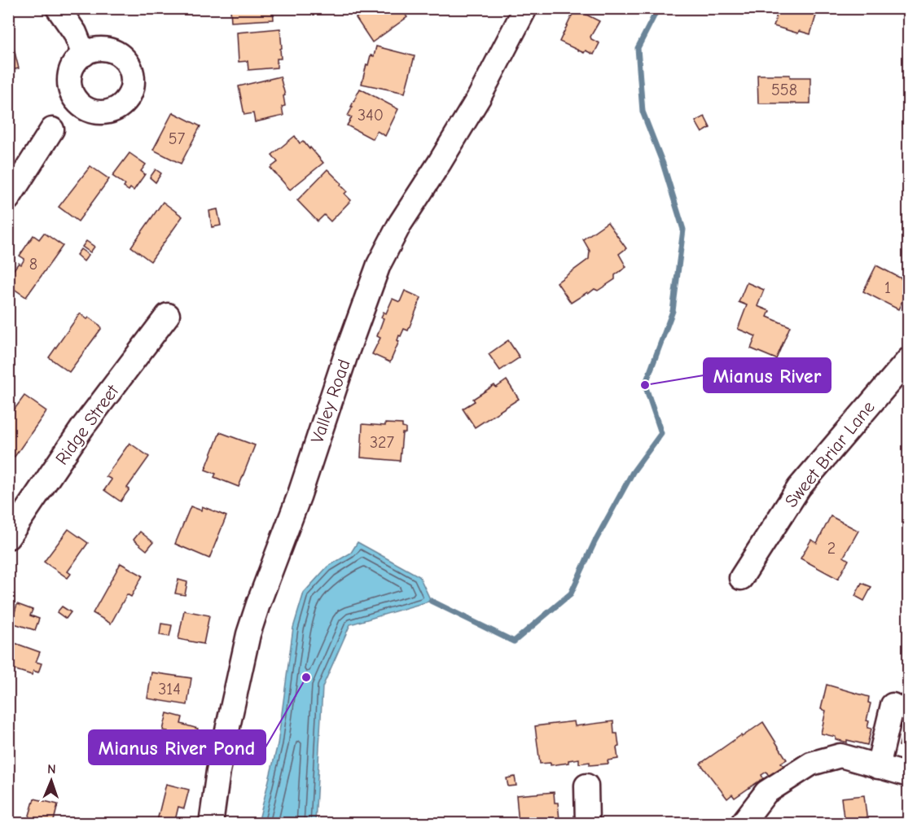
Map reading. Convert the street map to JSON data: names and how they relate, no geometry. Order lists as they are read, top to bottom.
{
  "streets": {
    "street": ["Valley Road", "Ridge Street", "Sweet Briar Lane"]
  },
  "places": ["Mianus River", "Mianus River Pond"],
  "house_numbers": [
    "558",
    "340",
    "57",
    "8",
    "1",
    "327",
    "2",
    "314"
  ],
  "north": "top"
}
